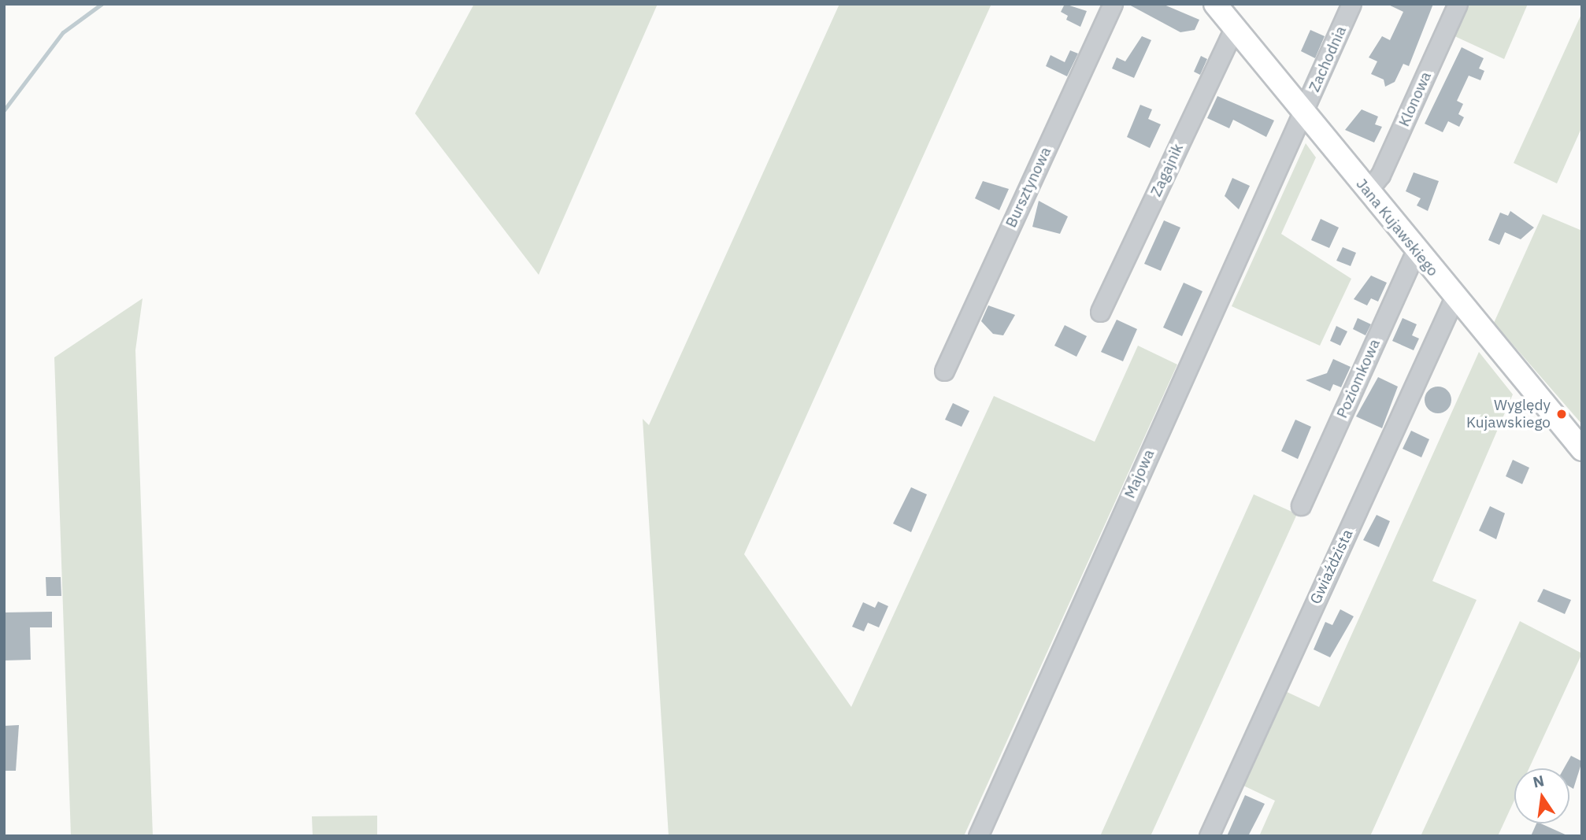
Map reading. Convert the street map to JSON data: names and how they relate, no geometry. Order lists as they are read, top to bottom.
{
  "streets": {
    "main road": ["Jana Kujawskiego"],
    "street": [
      "Zachodnia",
      "Klonowa",
      "Zagajnik",
      "Bursztynowa",
      "Poziomkowa",
      "Majowa",
      "Gwiaździsta"
    ]
  },
  "crossings": [
    ["Zachodnia", "Jana Kujawskiego"],
    ["Zachodnia", "Majowa"],
    ["Klonowa", "Jana Kujawskiego"],
    ["Zagajnik", "Jana Kujawskiego"],
    ["Jana Kujawskiego", "Poziomkowa"],
    ["Jana Kujawskiego", "Majowa"],
    ["Jana Kujawskiego", "Gwiaździsta"]
  ],
  "places": ["Wyględy Kujawskiego"],
  "north": "top"
}
